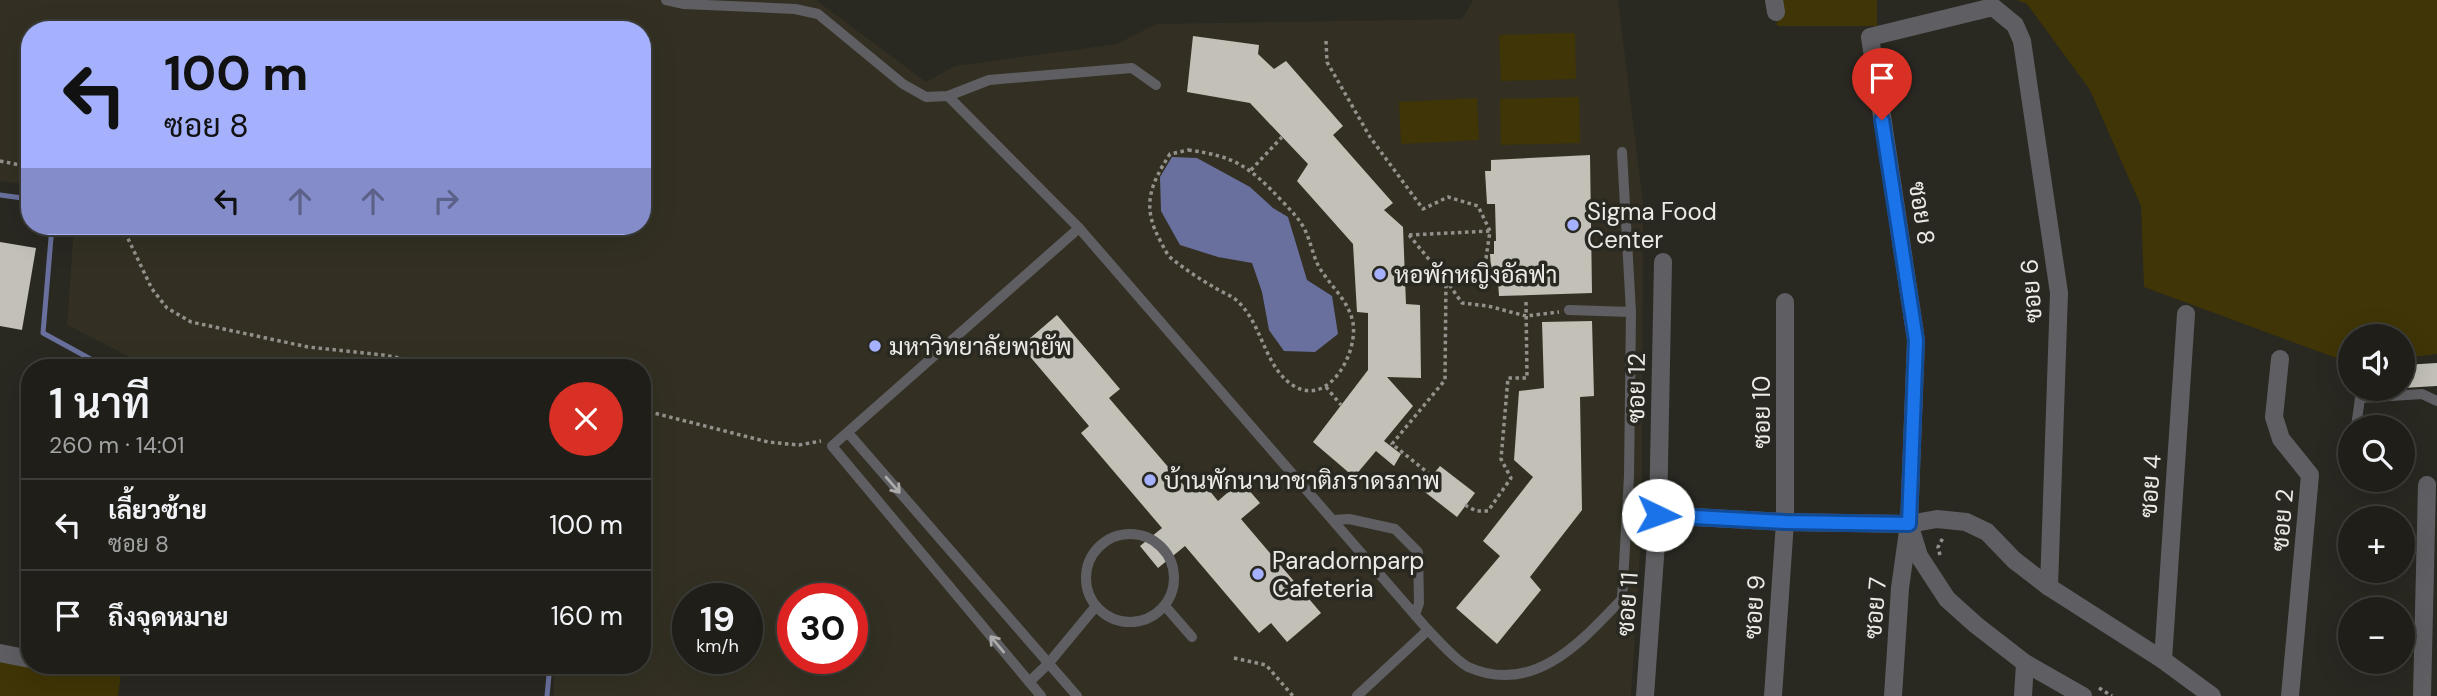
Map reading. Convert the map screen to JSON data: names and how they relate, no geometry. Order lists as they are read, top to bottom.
{
  "streets": {
    "street": [
      "ซอย 8",
      "ซอย 6",
      "ซอย 12",
      "ซอย 10",
      "ซอย 4",
      "ซอย 2",
      "ซอย 11",
      "ซอย 9",
      "ซอย 7"
    ]
  },
  "crossings": [
    ["ซอย 8", "ซอย 6"],
    ["ซอย 8", "ซอย 7"],
    ["ซอย 12", "ซอย 11"],
    ["ซอย 10", "ซอย 9"]
  ],
  "places": [
    "Sigma Food Center",
    "หอพักหญิงอัลฟา",
    "มหาวิทยาลัยพายัพ",
    "บ้านพักนานาชาติภราดรภาพ",
    "Paradornparp Cafeteria"
  ],
  "page": {
    "turn": ["100 m", "ซอย 8"],
    "map_buttons": ["+", "−"],
    "heading": ["1 นาที", "260 m · 14:01"],
    "list": [
      {
        "name": "เลี้ยวซ้าย",
        "note": "ซอย 8",
        "value": "100 m"
      },
      {
        "name": "ถึงจุดหมาย",
        "value": "160 m"
      }
    ],
    "speed": "19 km/h",
    "limit": "30"
  }
}
